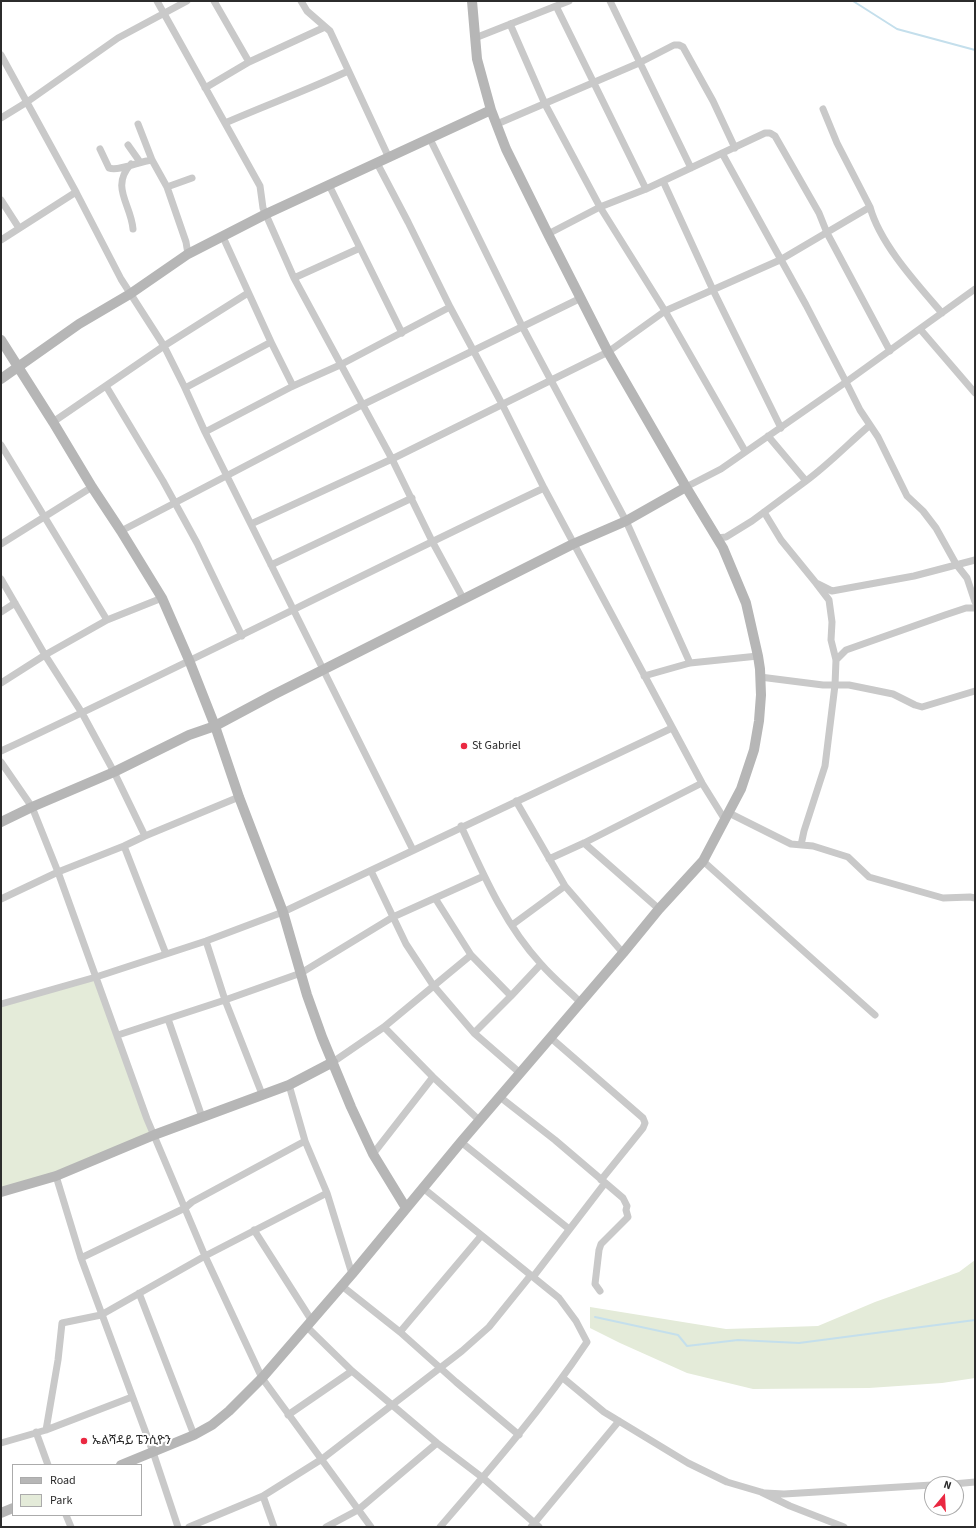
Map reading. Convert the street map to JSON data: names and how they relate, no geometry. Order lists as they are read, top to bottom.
{
  "places": ["St Gabriel", "ኤልሻዳይ ፔንሲዮን"],
  "legend": ["Road", "Park"],
  "north": "top"
}
